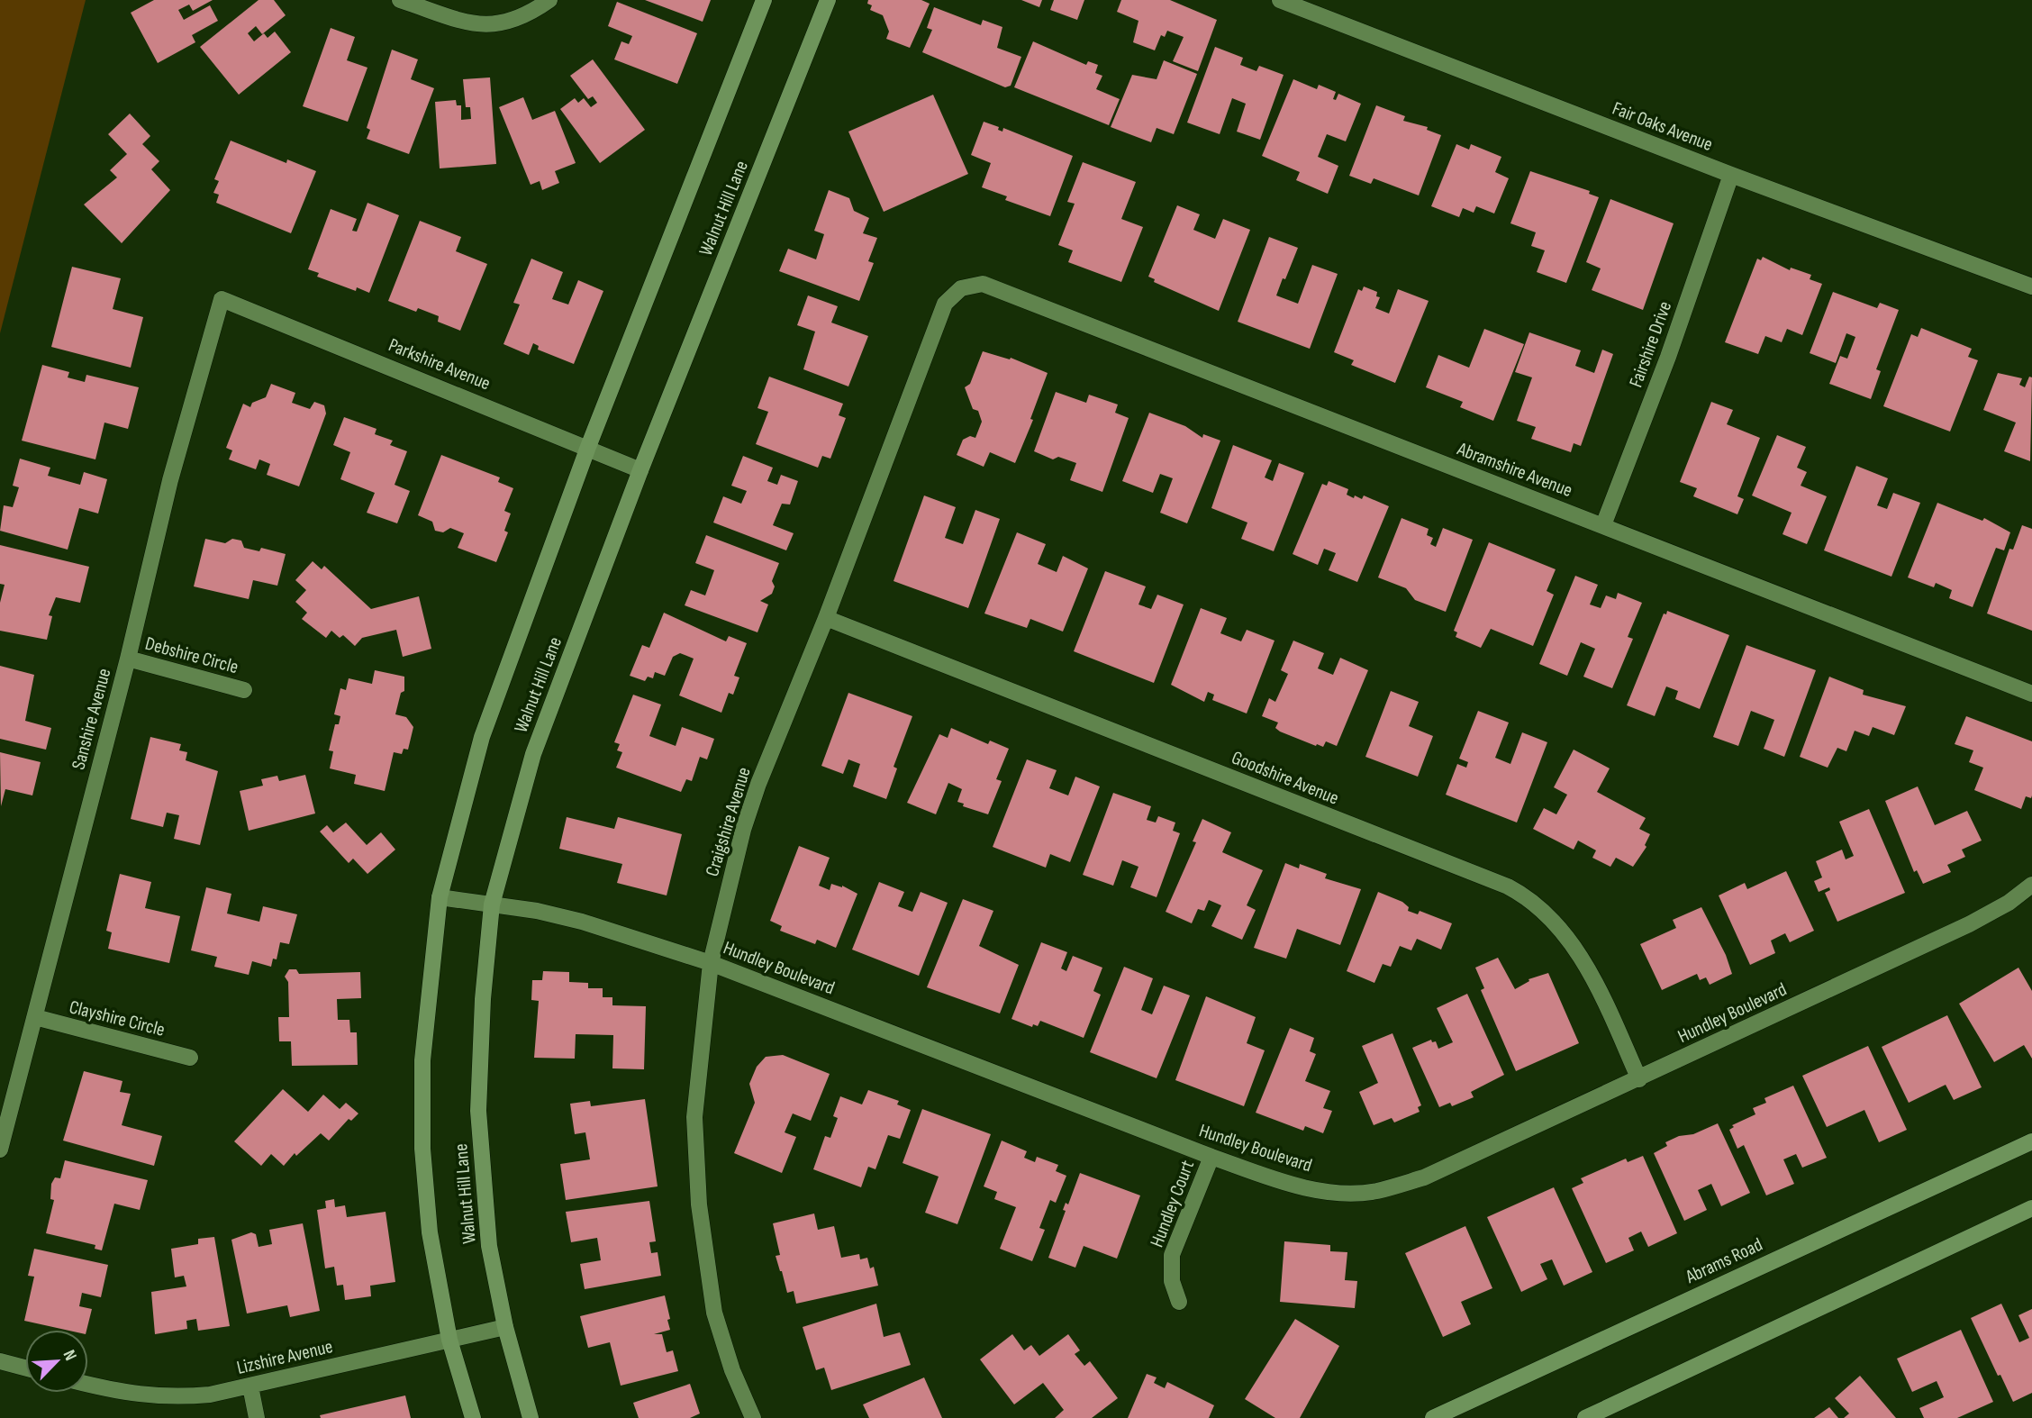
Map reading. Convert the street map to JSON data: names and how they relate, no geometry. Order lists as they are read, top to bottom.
{
  "streets": {
    "main road": ["Walnut Hill Lane", "Abrams Road"],
    "street": [
      "Fair Oaks Avenue",
      "Fairshire Drive",
      "Parkshire Avenue",
      "Abramshire Avenue",
      "Debshire Circle",
      "Sanshire Avenue",
      "Goodshire Avenue",
      "Craigshire Avenue",
      "Hundley Boulevard",
      "Clayshire Circle",
      "Hundley Court",
      "Lizshire Avenue"
    ]
  },
  "crossings": [
    ["Fair Oaks Avenue", "Fairshire Drive"],
    ["Walnut Hill Lane", "Parkshire Avenue"],
    ["Walnut Hill Lane", "Hundley Boulevard"],
    ["Walnut Hill Lane", "Lizshire Avenue"],
    ["Fairshire Drive", "Abramshire Avenue"],
    ["Parkshire Avenue", "Sanshire Avenue"],
    ["Abramshire Avenue", "Craigshire Avenue"],
    ["Debshire Circle", "Sanshire Avenue"],
    ["Sanshire Avenue", "Clayshire Circle"],
    ["Goodshire Avenue", "Craigshire Avenue"],
    ["Goodshire Avenue", "Hundley Boulevard"],
    ["Craigshire Avenue", "Hundley Boulevard"],
    ["Hundley Boulevard", "Hundley Court"]
  ],
  "north": "top right"
}
